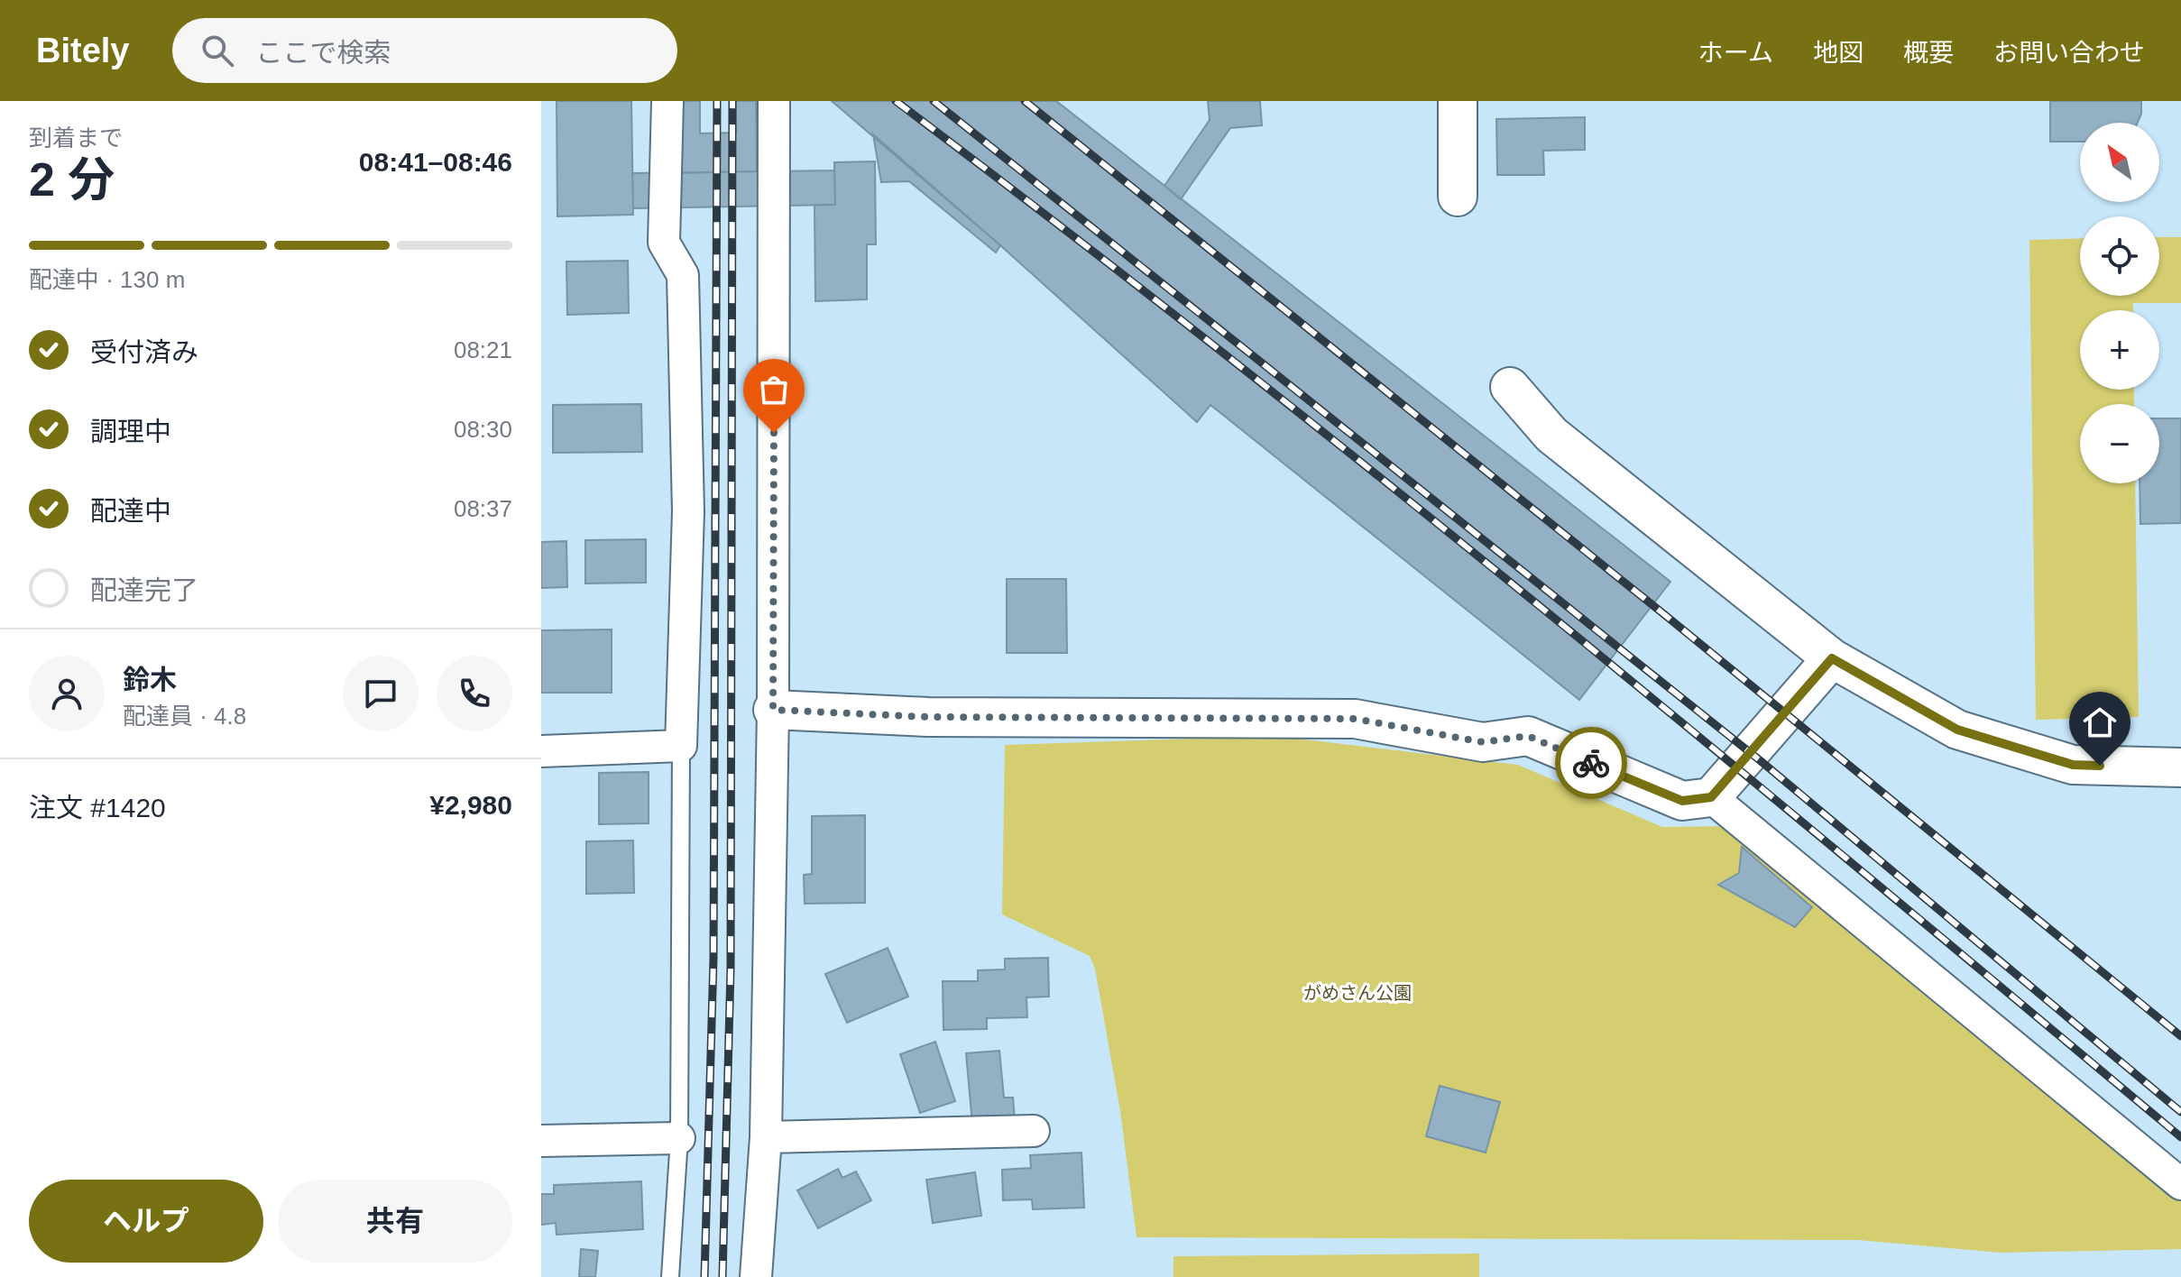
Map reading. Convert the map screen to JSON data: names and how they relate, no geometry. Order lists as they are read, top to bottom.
{
  "parks": ["がめさん公園"],
  "north": "top left",
  "page": {
    "header": "Bitely",
    "search": "ここで検索",
    "nav": [
      "ホーム",
      "地図",
      "概要",
      "お問い合わせ"
    ],
    "heading": ["2 分", "到着まで", "08:41–08:46"],
    "panel": [
      "鈴木",
      "配達員 · 4.8",
      "注文 #1420",
      "¥2,980"
    ],
    "map_buttons": ["+", "−"],
    "bar": "配達中 · 130 m",
    "list": [
      ["受付済み", "08:21"],
      ["調理中", "08:30"],
      ["配達中", "08:37"],
      "配達完了"
    ],
    "buttons": ["ヘルプ", "共有"]
  }
}
